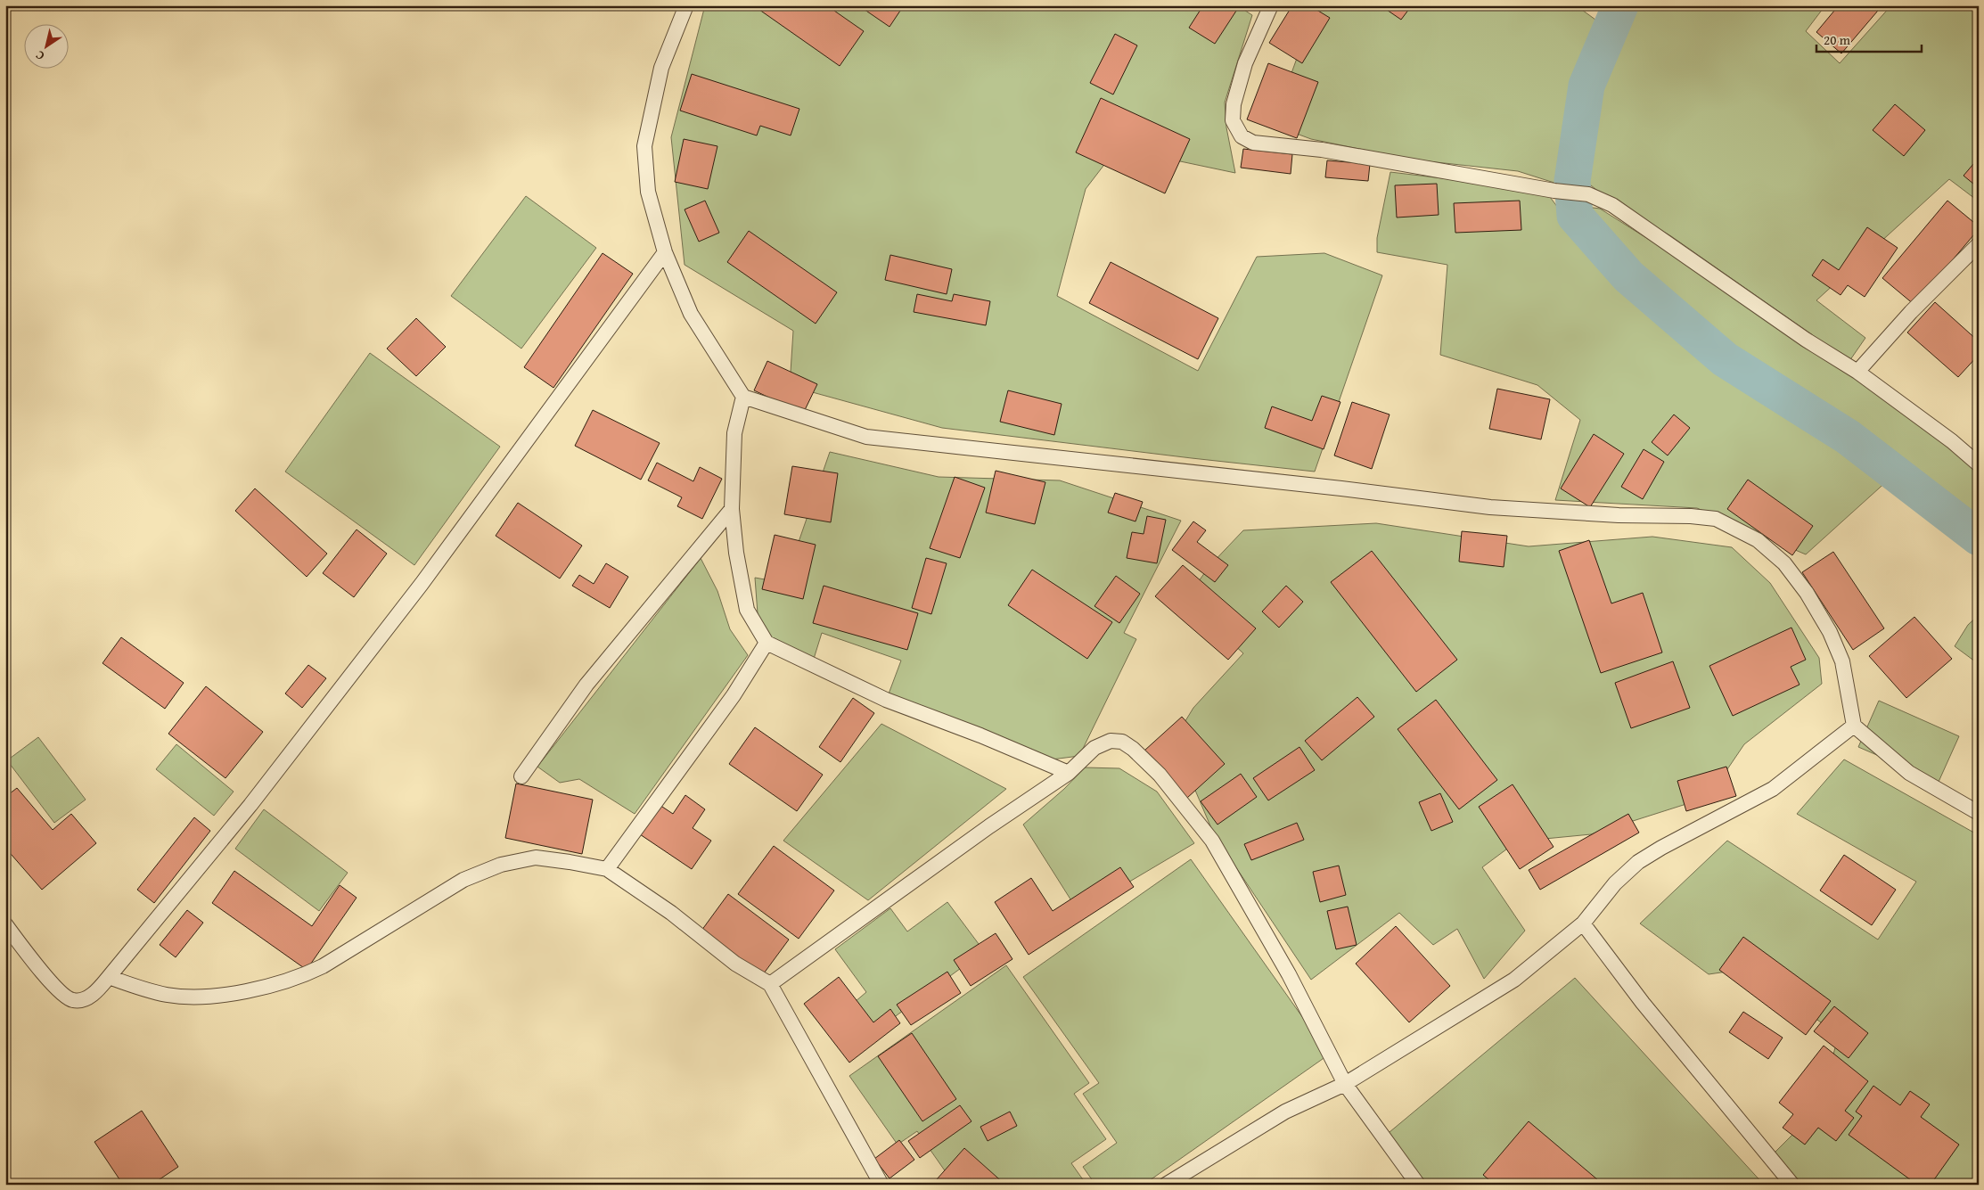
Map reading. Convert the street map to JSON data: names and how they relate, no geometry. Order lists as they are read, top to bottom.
{
  "scale_bar": "20 m",
  "north": "bottom left"
}
